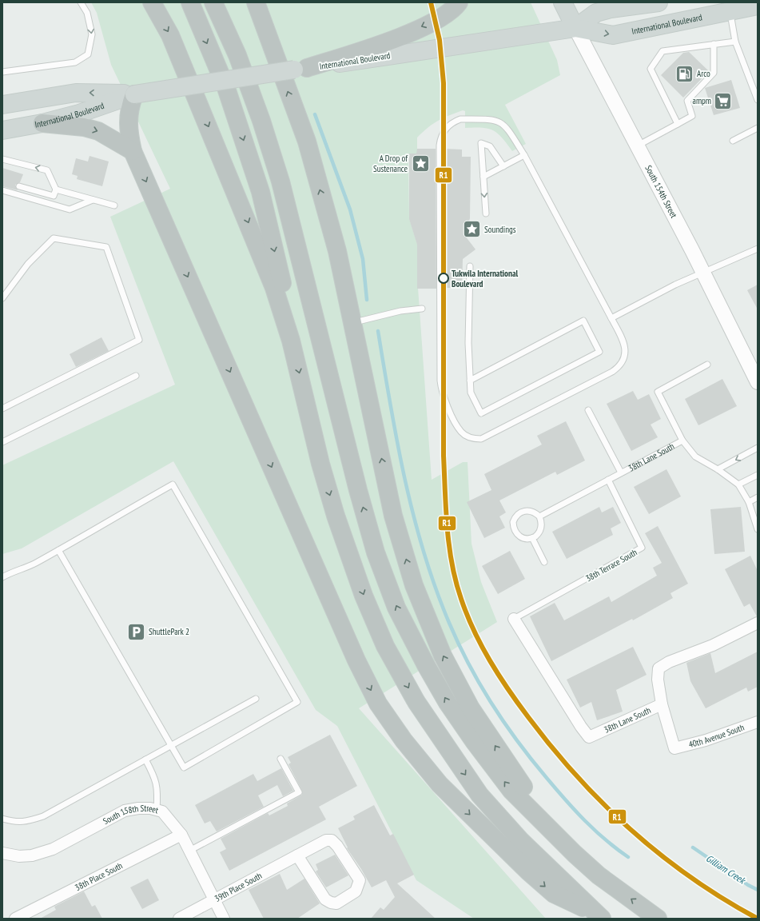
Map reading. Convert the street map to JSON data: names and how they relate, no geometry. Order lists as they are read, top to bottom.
{
  "streets": {
    "main road": ["International Boulevard", "South 154th Street"],
    "street": [
      "38th Lane South",
      "40th Avenue South",
      "South 158th Street",
      "38th Place South",
      "39th Place South"
    ],
    "lane": ["38th Terrace South"]
  },
  "crossings": [
    ["International Boulevard", "South 154th Street"],
    ["38th Lane South", "38th Terrace South"],
    ["38th Lane South", "40th Avenue South"],
    ["South 158th Street", "38th Place South"],
    ["South 158th Street", "39th Place South"]
  ],
  "water": ["Gilliam Creek"],
  "places": {
    "fuel station": ["Arco"],
    "supermarket": ["ampm"],
    "place": ["A Drop of Sustenance", "Soundings"],
    "other": ["Tukwila International Boulevard"],
    "parking": ["ShuttlePark 2"]
  },
  "lines": ["transit line R1"]
}
